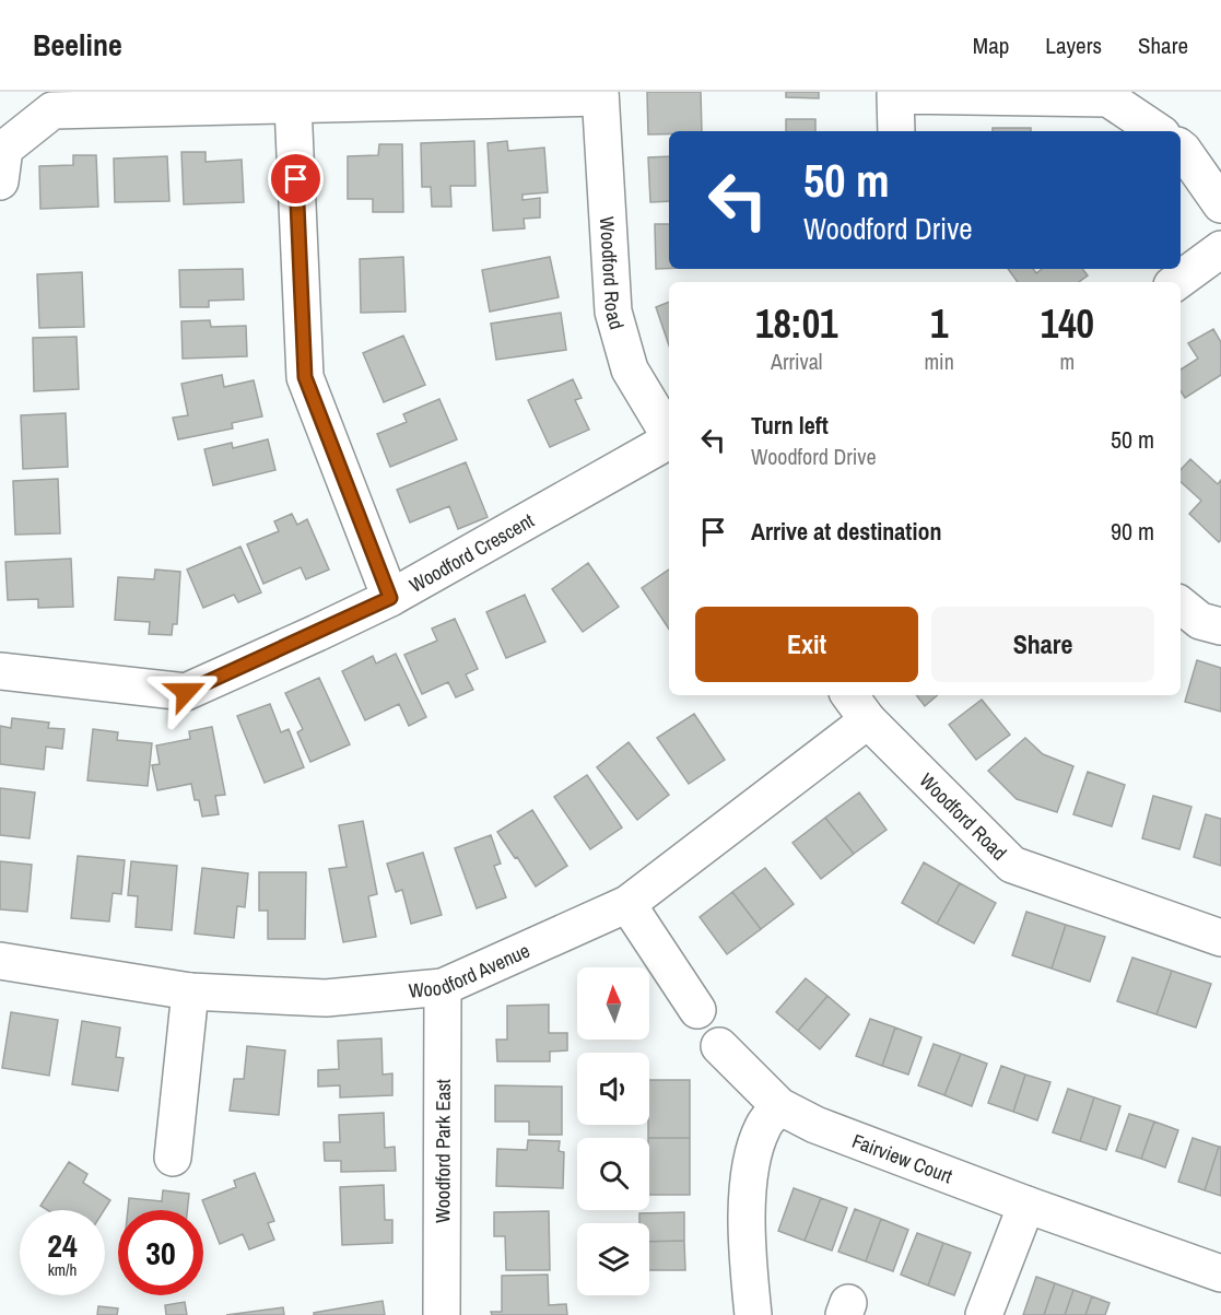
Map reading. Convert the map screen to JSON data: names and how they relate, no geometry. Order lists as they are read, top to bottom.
{
  "streets": {
    "street": [
      "Woodford Road",
      "Woodford Crescent",
      "Woodford Avenue",
      "Woodford Park East",
      "Fairview Court"
    ]
  },
  "crossings": [
    ["Woodford Road", "Woodford Avenue"],
    ["Woodford Avenue", "Woodford Park East"]
  ],
  "north": "top",
  "page": {
    "header": "Beeline",
    "nav": ["Map", "Layers", "Share"],
    "turn": ["50 m", "Woodford Drive"],
    "eta": [
      "18:01",
      "Arrival",
      "1",
      "min",
      "140",
      "m"
    ],
    "list": [
      {
        "name": "Turn left",
        "note": "Woodford Drive",
        "value": "50 m"
      },
      {
        "name": "Arrive at destination",
        "value": "90 m"
      }
    ],
    "buttons": ["Exit", "Share"],
    "speed": "24 km/h",
    "limit": "30"
  }
}
